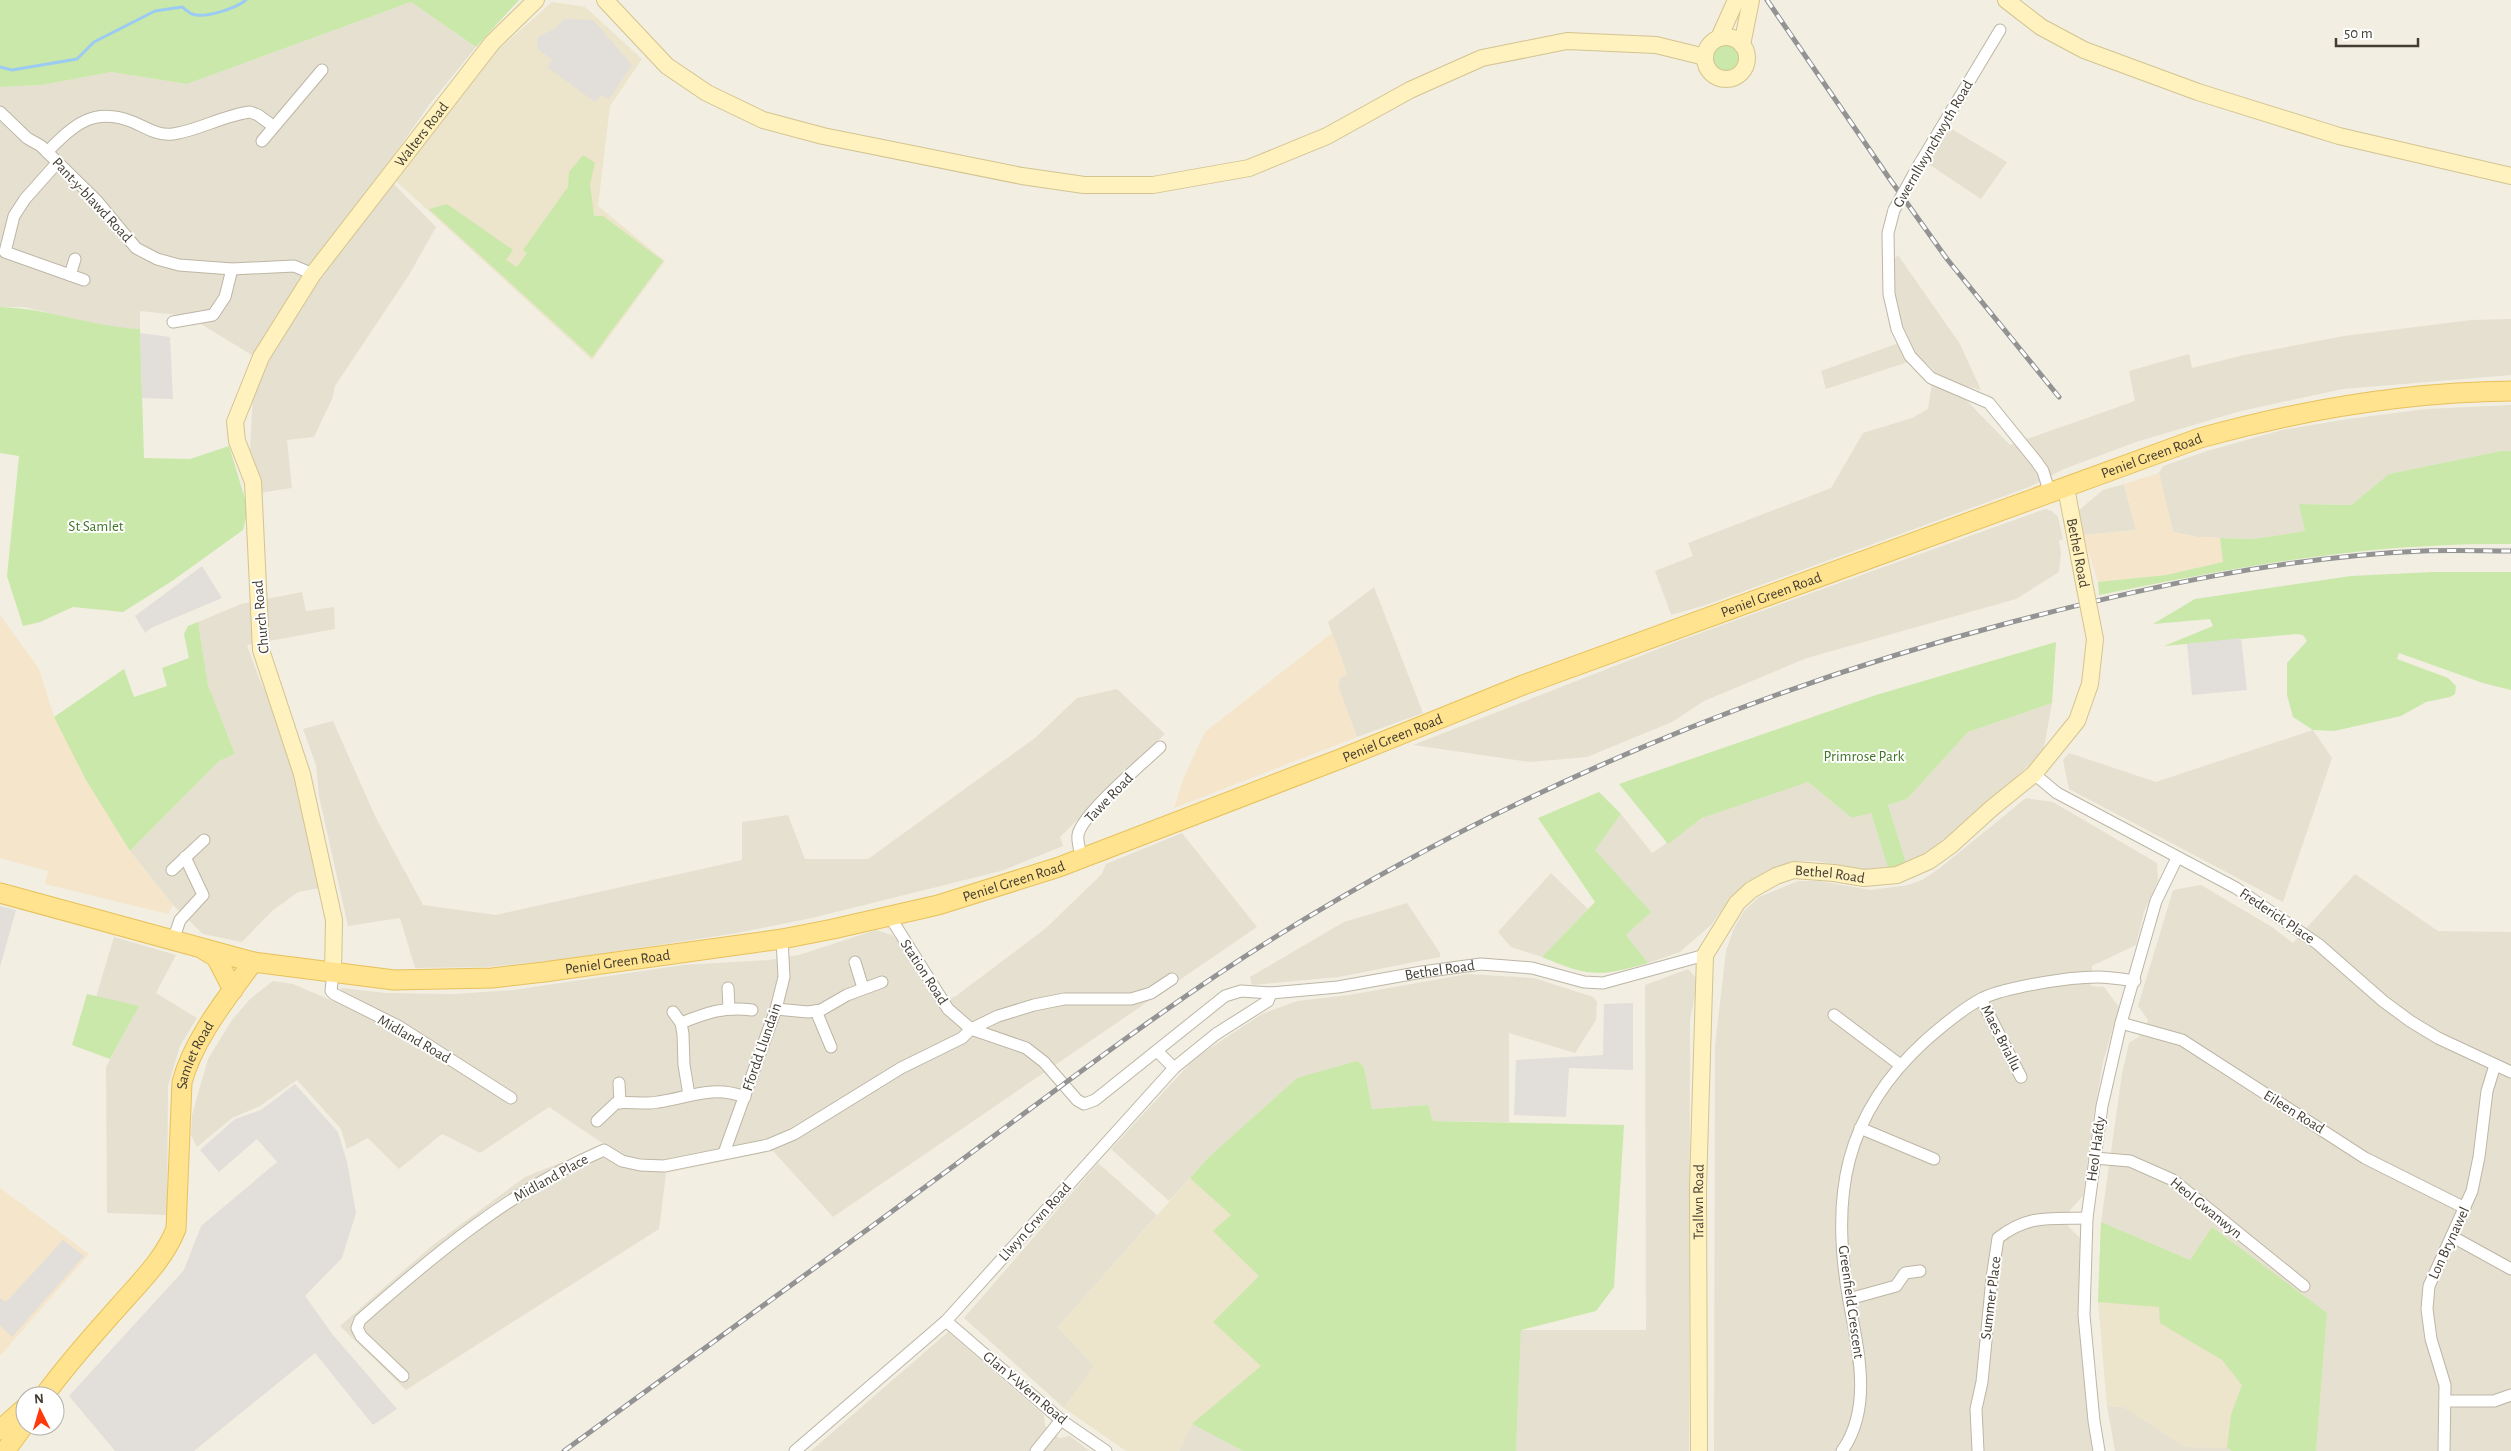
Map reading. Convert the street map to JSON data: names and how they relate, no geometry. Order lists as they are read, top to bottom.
{
  "streets": {
    "main road": ["Peniel Green Road", "Samlet Road"],
    "street": [
      "Walters Road",
      "Gwernllwynchwyth Road",
      "Pant-y-blawd Road",
      "Bethel Road",
      "Church Road",
      "Tawe Road",
      "Frederick Place",
      "Station Road",
      "Maes Briallu",
      "Midland Road",
      "Ffordd Llundain",
      "Eileen Road",
      "Heol Hafdy",
      "Midland Place",
      "Trallwn Road",
      "Heol Gwanwyn",
      "Llwyn Crwn Road",
      "Lon Brynawel",
      "Summer Place",
      "Greenfield Crescent",
      "Glan Y-Wern Road"
    ]
  },
  "crossings": [
    ["Walters Road", "Pant-y-blawd Road"],
    ["Walters Road", "Church Road"],
    ["Gwernllwynchwyth Road", "Peniel Green Road"],
    ["Gwernllwynchwyth Road", "Bethel Road"],
    ["Pant-y-blawd Road", "Church Road"],
    ["Peniel Green Road", "Bethel Road"],
    ["Peniel Green Road", "Church Road"],
    ["Peniel Green Road", "Tawe Road"],
    ["Peniel Green Road", "Station Road"],
    ["Peniel Green Road", "Midland Road"],
    ["Peniel Green Road", "Ffordd Llundain"],
    ["Peniel Green Road", "Samlet Road"],
    ["Bethel Road", "Frederick Place"],
    ["Bethel Road", "Station Road"],
    ["Bethel Road", "Trallwn Road"],
    ["Bethel Road", "Llwyn Crwn Road"],
    ["Church Road", "Midland Road"],
    ["Frederick Place", "Heol Hafdy"],
    ["Frederick Place", "Lon Brynawel"],
    ["Station Road", "Midland Place"],
    ["Station Road", "Llwyn Crwn Road"],
    ["Maes Briallu", "Greenfield Crescent"],
    ["Ffordd Llundain", "Midland Place"],
    ["Eileen Road", "Heol Hafdy"],
    ["Eileen Road", "Lon Brynawel"],
    ["Heol Hafdy", "Heol Gwanwyn"],
    ["Heol Hafdy", "Summer Place"],
    ["Heol Hafdy", "Greenfield Crescent"],
    ["Llwyn Crwn Road", "Glan Y-Wern Road"]
  ],
  "parks": ["St Samlet", "Primrose Park"],
  "scale_bar": "50 m",
  "north": "top"
}
